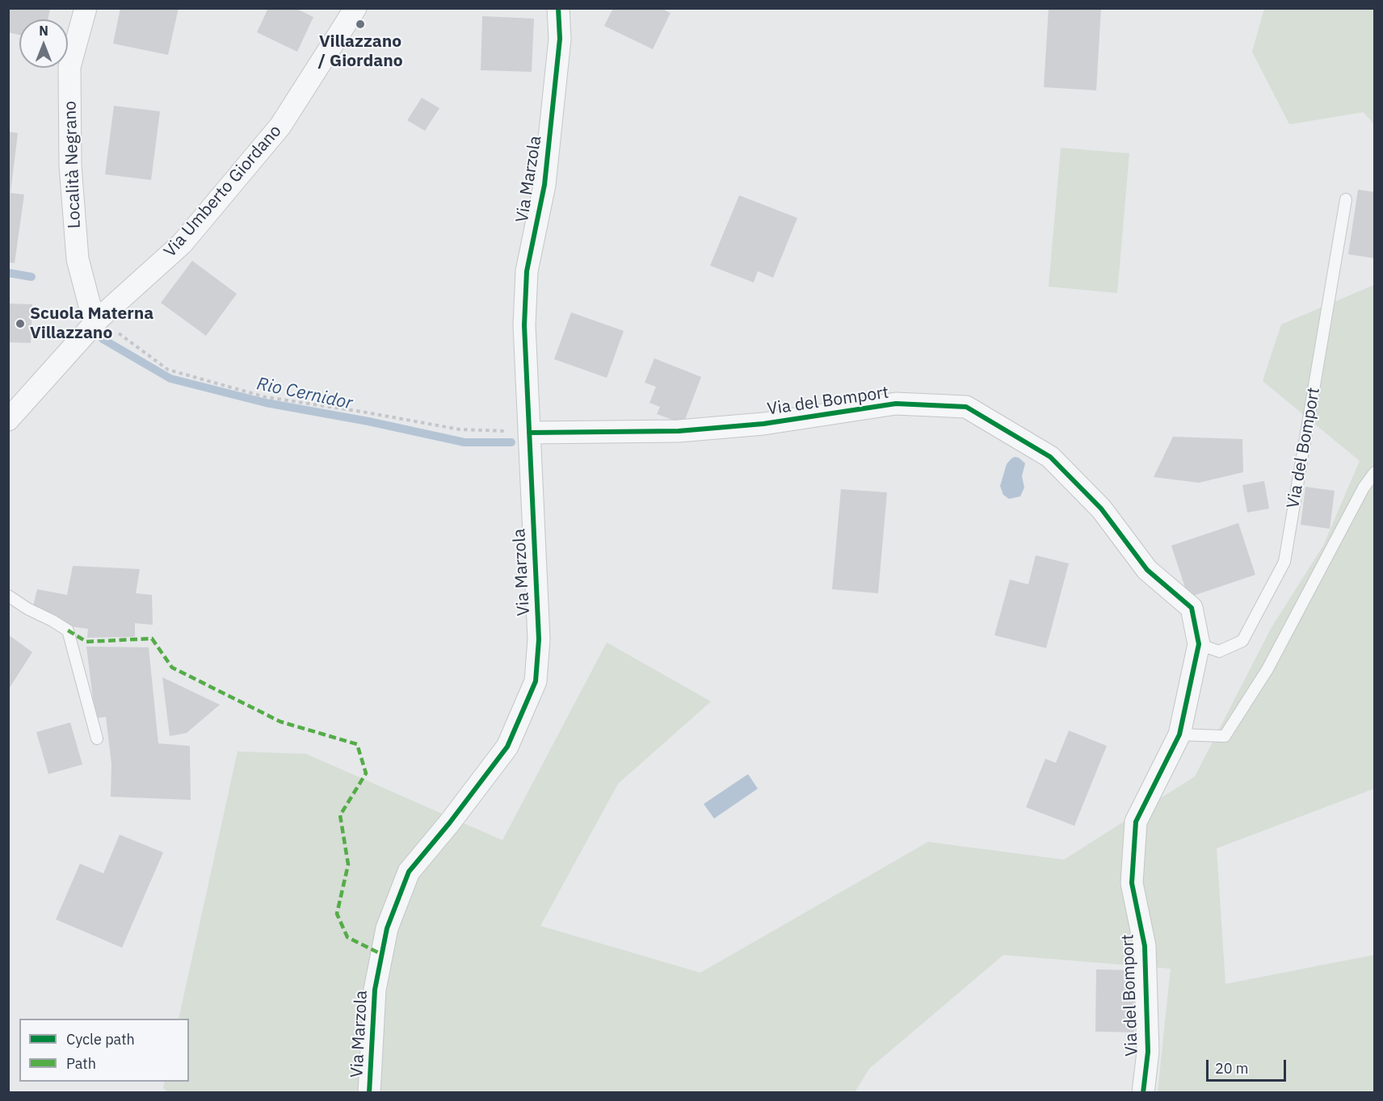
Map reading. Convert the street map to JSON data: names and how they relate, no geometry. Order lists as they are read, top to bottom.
{
  "streets": {
    "street": [
      "Località Negrano",
      "Via Marzola",
      "Via Umberto Giordano",
      "Via del Bomport"
    ]
  },
  "crossings": [
    ["Località Negrano", "Via Umberto Giordano"],
    ["Via Marzola", "Via del Bomport"]
  ],
  "water": ["Rio Cernidor"],
  "places": ["Villazzano / Giordano", "Scuola Materna Villazzano"],
  "legend": ["Cycle path", "Path"],
  "scale_bar": "20 m",
  "north": "top"
}
